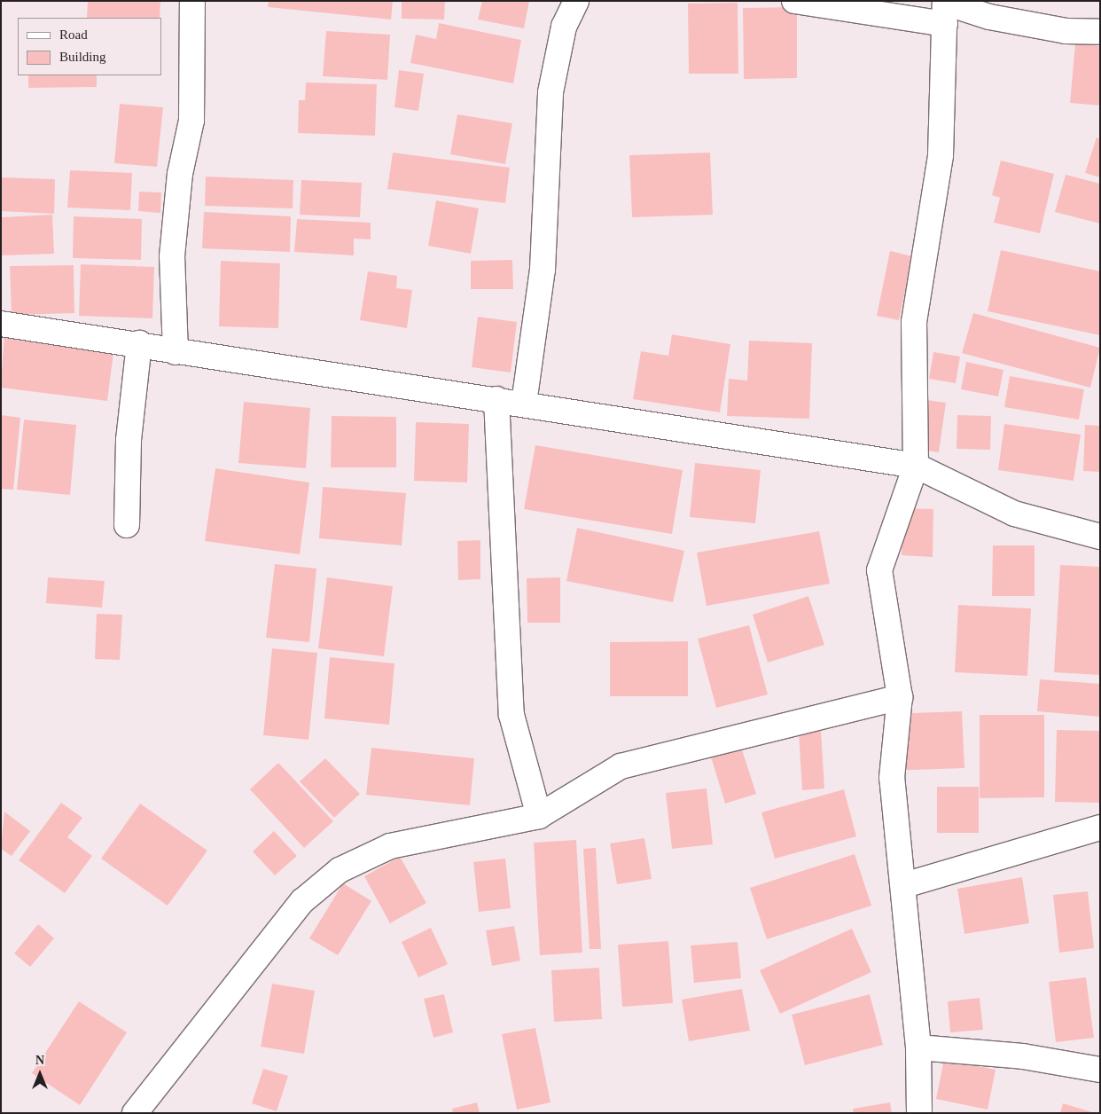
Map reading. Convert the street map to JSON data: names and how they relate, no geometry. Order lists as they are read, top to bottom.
{
  "legend": ["Road", "Building"],
  "north": "top"
}
